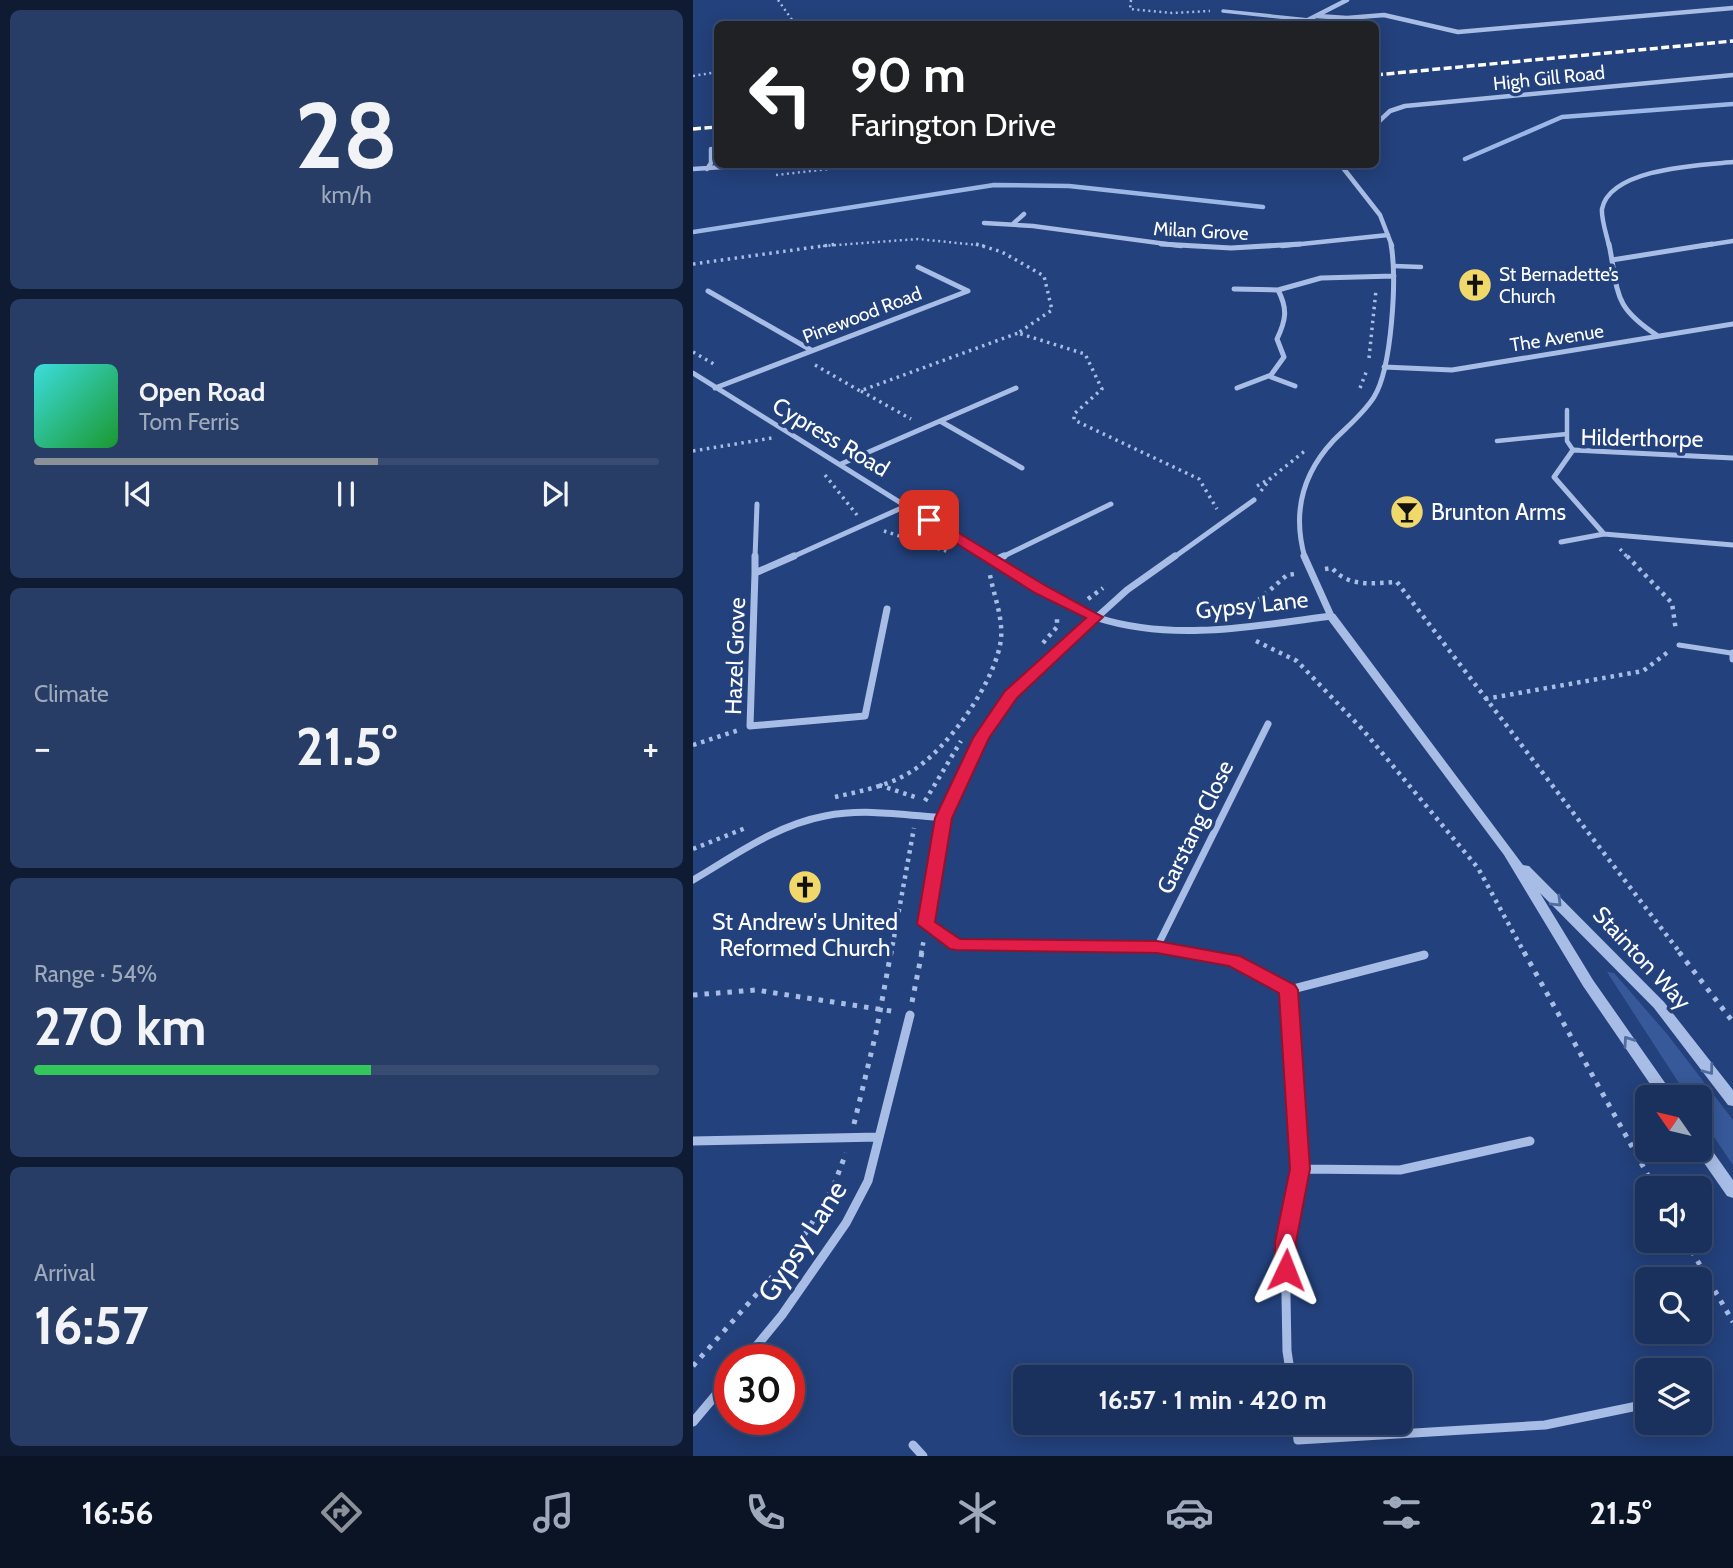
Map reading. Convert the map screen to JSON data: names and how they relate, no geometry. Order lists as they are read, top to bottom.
{
  "streets": {
    "street": [
      "High Gill Road",
      "Milan Grove",
      "Pinewood Road",
      "The Avenue",
      "Cypress Road",
      "Hilderthorpe",
      "Gypsy Lane",
      "Hazel Grove",
      "Garstang Close",
      "Stainton Way"
    ]
  },
  "crossings": [
    ["Milan Grove", "Gypsy Lane"],
    ["Pinewood Road", "Cypress Road"],
    ["The Avenue", "Gypsy Lane"],
    ["Cypress Road", "Gypsy Lane"],
    ["Cypress Road", "Hazel Grove"],
    ["Gypsy Lane", "Stainton Way"]
  ],
  "places": {
    "church": ["St Bernadette’s Church", "St Andrew's United Reformed Church"],
    "bar": ["Brunton Arms"]
  },
  "north": "top left",
  "page": {
    "tile": [
      ["28", "km/h"],
      "Climate",
      ["Range · 54%", "270 km"],
      ["Arrival", "16:57"]
    ],
    "turn": ["90 m", "Farington Drive"],
    "song": ["Open Road", "Tom Ferris"],
    "heat": ["−", "21.5°", "+"],
    "limit": "30",
    "trip": "16:57 · 1 min · 420 m",
    "tabs": ["16:56", "21.5°"]
  }
}
